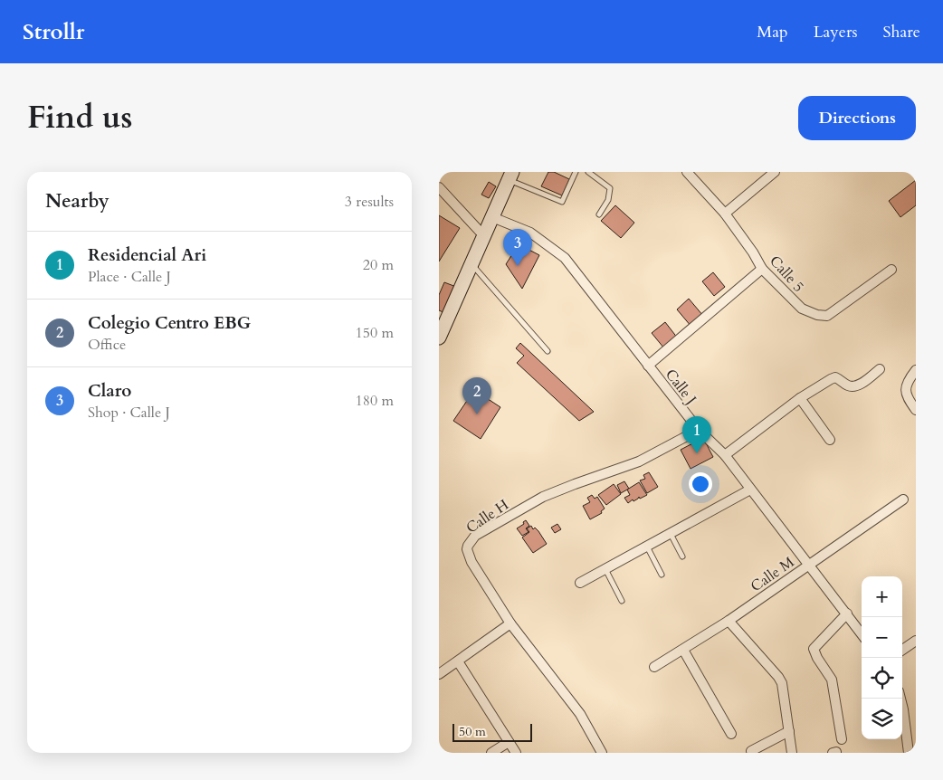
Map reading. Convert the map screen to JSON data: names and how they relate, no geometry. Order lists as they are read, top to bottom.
{
  "streets": {
    "street": [
      "Calle 5",
      "Calle J",
      "Calle H",
      "Calle M"
    ]
  },
  "crossings": [
    ["Calle J", "Calle H"],
    ["Calle J", "Calle M"]
  ],
  "scale_bar": "50 m",
  "page": {
    "header": "Strollr",
    "nav": ["Map", "Layers", "Share"],
    "title": "Find us",
    "buttons": "Directions",
    "heading": ["Nearby", "3 results"],
    "pins": ["3", "2", "1"],
    "list": [
      {
        "mark": "1",
        "name": "Residencial Ari",
        "note": "Place · Calle J",
        "value": "20 m"
      },
      {
        "mark": "2",
        "name": "Colegio Centro EBG",
        "note": "Office",
        "value": "150 m"
      },
      {
        "mark": "3",
        "name": "Claro",
        "note": "Shop · Calle J",
        "value": "180 m"
      }
    ],
    "map_buttons": ["+", "−"],
    "scale": "50 m"
  }
}
